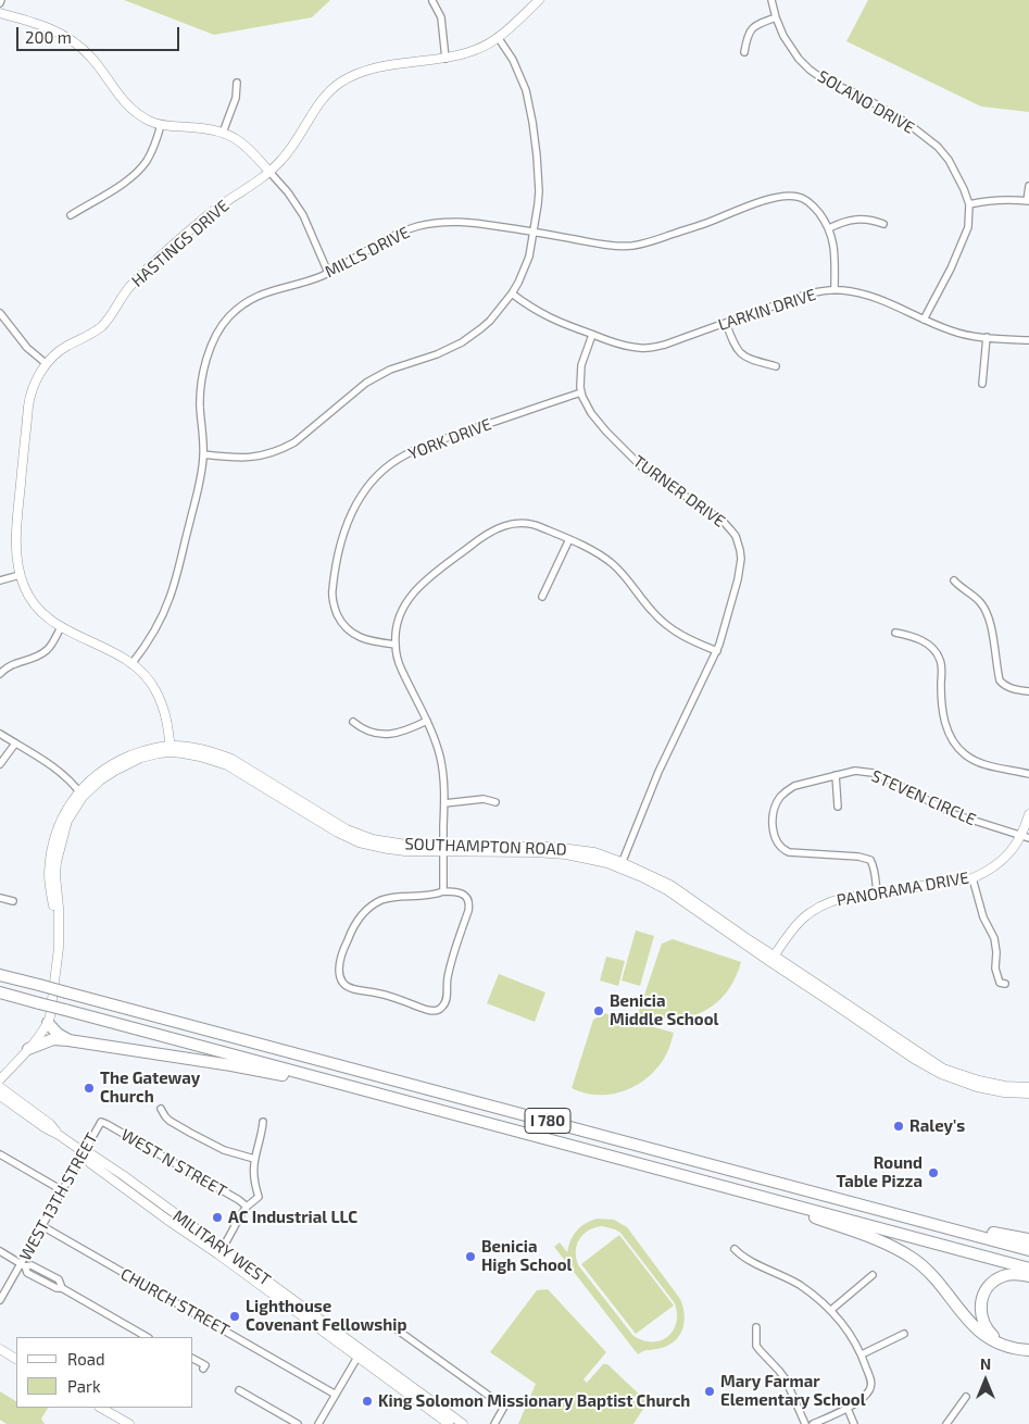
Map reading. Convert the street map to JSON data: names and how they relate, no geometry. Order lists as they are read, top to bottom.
{
  "streets": {
    "highway": ["I 780"],
    "street": [
      "SOLANO DRIVE",
      "HASTINGS DRIVE",
      "MILLS DRIVE",
      "LARKIN DRIVE",
      "YORK DRIVE",
      "TURNER DRIVE",
      "STEVEN CIRCLE",
      "SOUTHAMPTON ROAD",
      "PANORAMA DRIVE",
      "WEST N STREET",
      "WEST 13TH STREET",
      "MILITARY WEST",
      "CHURCH STREET"
    ]
  },
  "crossings": [
    ["SOLANO DRIVE", "LARKIN DRIVE"],
    ["HASTINGS DRIVE", "MILLS DRIVE"],
    ["HASTINGS DRIVE", "SOUTHAMPTON ROAD"],
    ["MILLS DRIVE", "LARKIN DRIVE"],
    ["LARKIN DRIVE", "TURNER DRIVE"],
    ["YORK DRIVE", "TURNER DRIVE"],
    ["TURNER DRIVE", "SOUTHAMPTON ROAD"],
    ["STEVEN CIRCLE", "PANORAMA DRIVE"],
    ["SOUTHAMPTON ROAD", "PANORAMA DRIVE"],
    ["WEST N STREET", "WEST 13TH STREET"],
    ["WEST 13TH STREET", "MILITARY WEST"],
    ["WEST 13TH STREET", "CHURCH STREET"]
  ],
  "places": [
    "Benicia Middle School",
    "The Gateway Church",
    "Raley's",
    "Round Table Pizza",
    "AC Industrial LLC",
    "Benicia High School",
    "Lighthouse Covenant Fellowship",
    "Mary Farmar Elementary School",
    "King Solomon Missionary Baptist Church"
  ],
  "legend": ["Road", "Park"],
  "scale_bar": "200 m",
  "north": "top"
}
